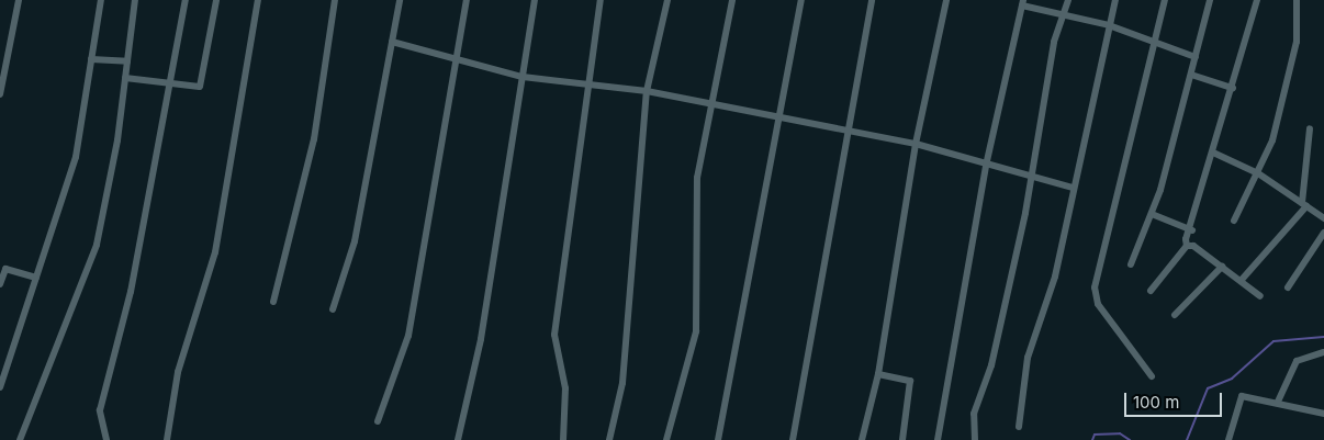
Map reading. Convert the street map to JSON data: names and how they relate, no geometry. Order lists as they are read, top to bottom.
{
  "scale_bar": "100 m"
}
